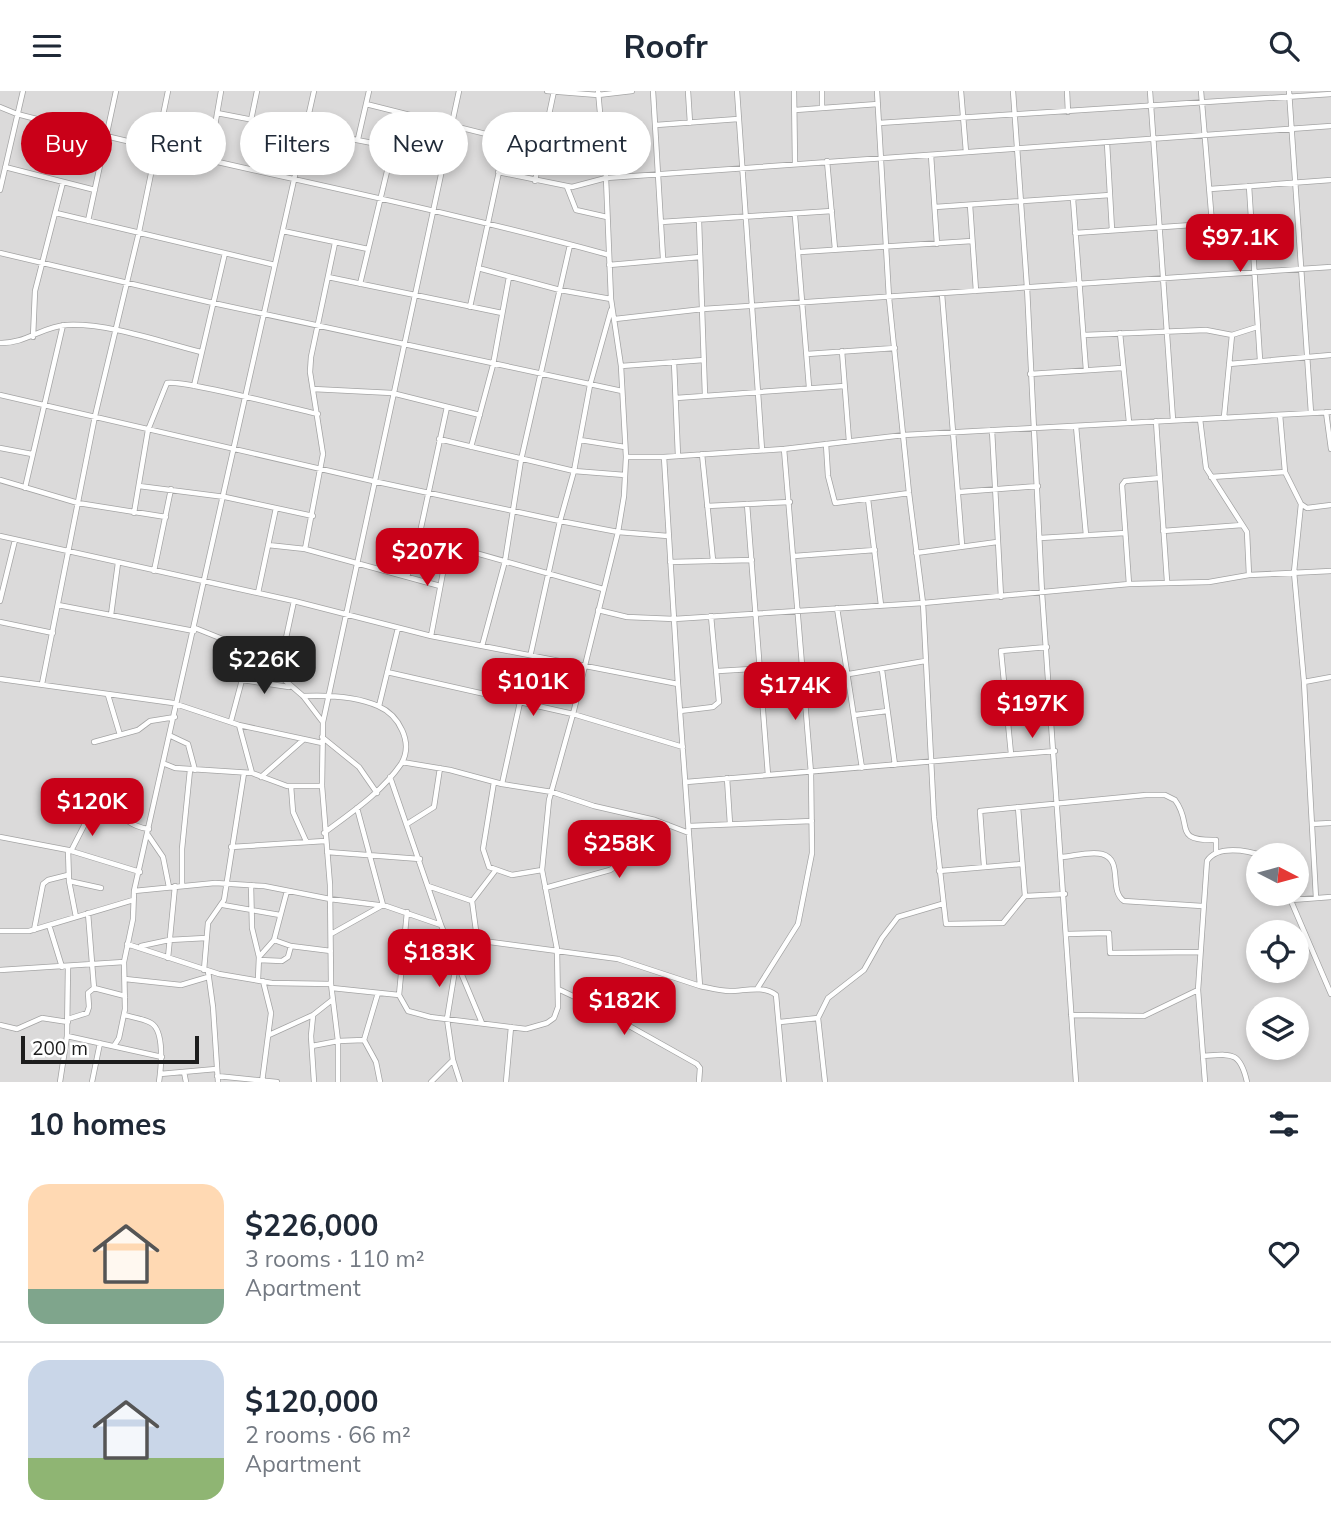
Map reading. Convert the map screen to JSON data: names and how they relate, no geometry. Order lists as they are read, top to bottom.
{
  "scale_bar": "200 m",
  "north": "right",
  "page": {
    "header": "Roofr",
    "chip": [
      "Buy",
      "Rent",
      "Filters",
      "New",
      "Apartment"
    ],
    "price": [
      "$97.1K",
      "$207K",
      "$226K",
      "$101K",
      "$174K",
      "$197K",
      "$120K",
      "$258K",
      "$183K",
      "$182K"
    ],
    "scale": "200 m",
    "heading": "10 homes",
    "list": [
      {
        "name": "$226,000",
        "note": "3 rooms · 110 m² · Apartment"
      },
      {
        "name": "$120,000",
        "note": "2 rooms · 66 m² · Apartment"
      }
    ]
  }
}
